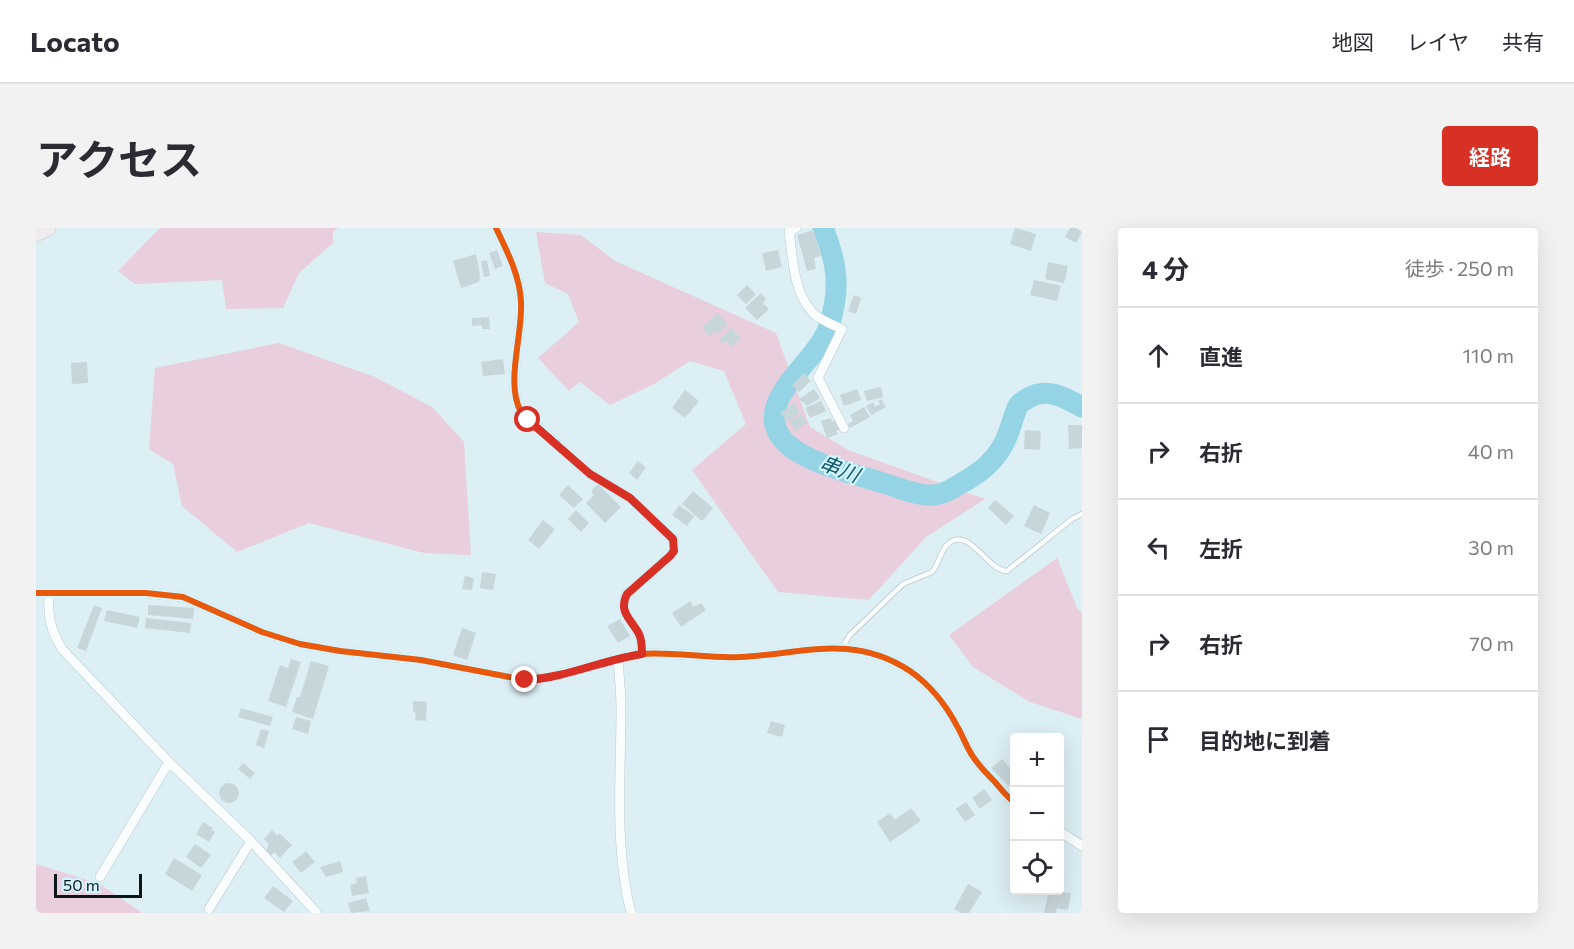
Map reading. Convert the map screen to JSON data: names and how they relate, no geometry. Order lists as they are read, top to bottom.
{
  "water": ["串川"],
  "scale_bar": "50 m",
  "page": {
    "header": "Locato",
    "nav": ["地図", "レイヤ", "共有"],
    "title": "アクセス",
    "buttons": "経路",
    "heading": ["4 分", "徒歩 · 250 m"],
    "list": [
      ["直進", "110 m"],
      ["右折", "40 m"],
      ["左折", "30 m"],
      ["右折", "70 m"],
      "目的地に到着"
    ],
    "map_buttons": ["+", "−"],
    "scale": "50 m"
  }
}
